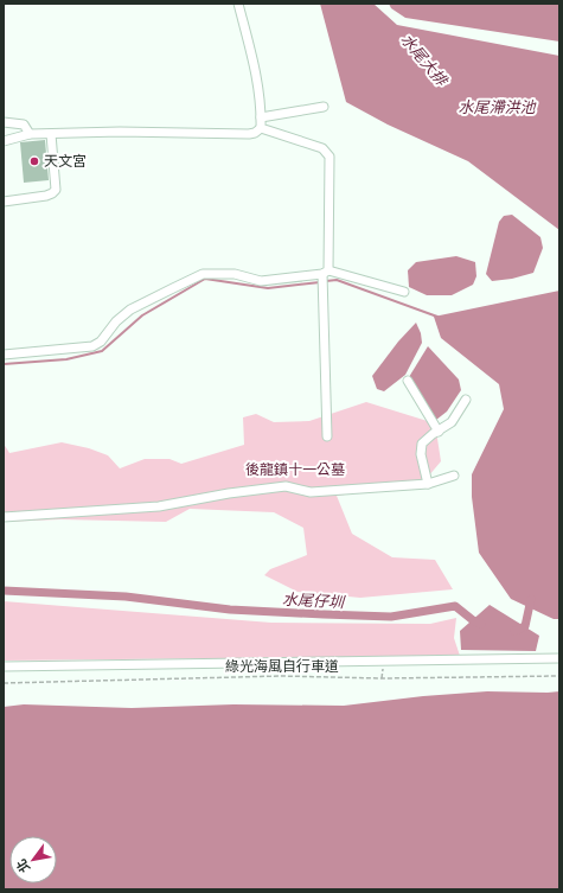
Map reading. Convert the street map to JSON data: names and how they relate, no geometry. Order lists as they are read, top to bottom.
{
  "streets": {
    "path": ["綠光海風自行車道"]
  },
  "water": ["水尾大排", "水尾滯洪池", "水尾仔圳"],
  "parks": ["後龍鎮十一公墓"],
  "places": ["天文宮"],
  "north": "bottom left"
}
